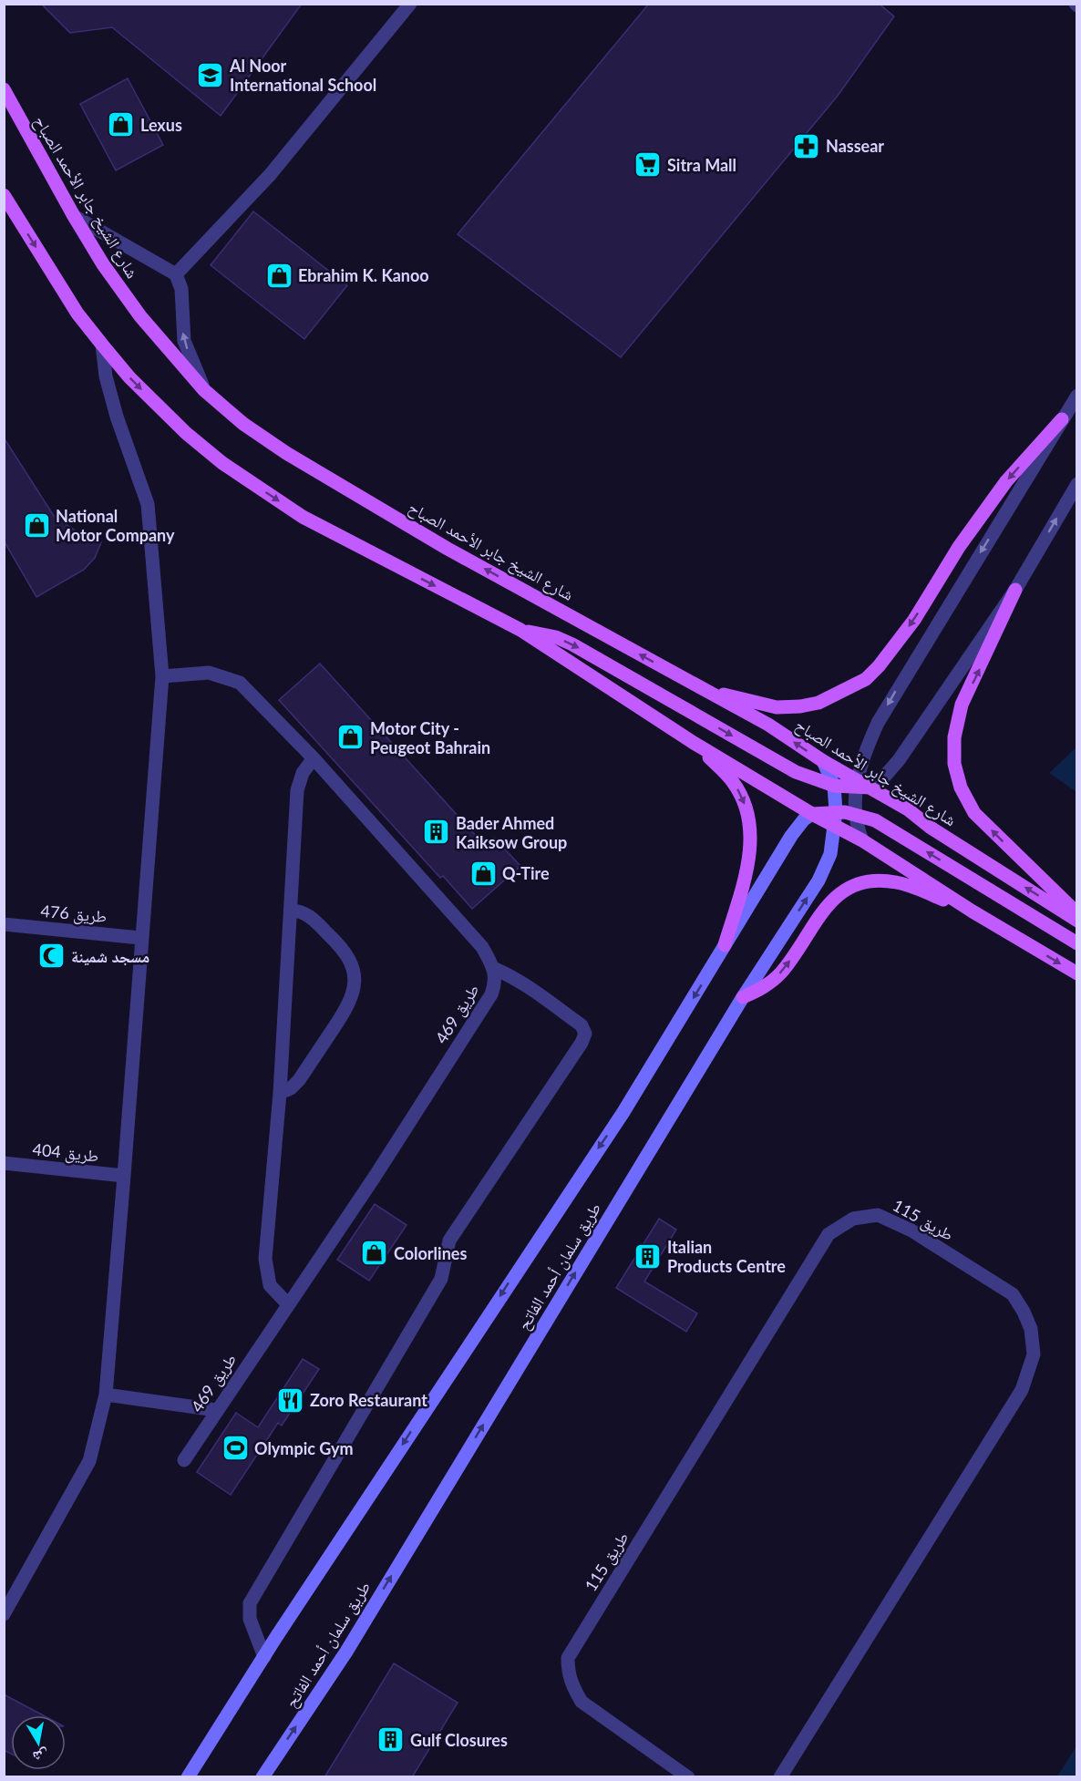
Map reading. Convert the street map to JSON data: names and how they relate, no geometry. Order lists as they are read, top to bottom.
{
  "streets": {
    "main road": ["شارع الشيخ جابر الأحمد الصباح"],
    "street": [
      "طريق 476",
      "طريق 469",
      "طريق 404",
      "طريق 115",
      "طريق سلمان أحمد الفاتح"
    ]
  },
  "crossings": [
    ["شارع الشيخ جابر الأحمد الصباح", "طريق سلمان أحمد الفاتح"]
  ],
  "places": {
    "school or university": ["Al Noor International School"],
    "shop": [
      "Lexus",
      "Ebrahim K. Kanoo",
      "National Motor Company",
      "Motor City - Peugeot Bahrain",
      "Q-Tire",
      "Colorlines"
    ],
    "pharmacy": ["Nassear"],
    "supermarket": ["Sitra Mall"],
    "building": ["Bader Ahmed Kaiksow Group", "Italian Products Centre", "Gulf Closures"],
    "mosque": ["مسجد شمينة"],
    "restaurant": ["Zoro Restaurant"],
    "sports": ["Olympic Gym"]
  },
  "north": "bottom"
}
